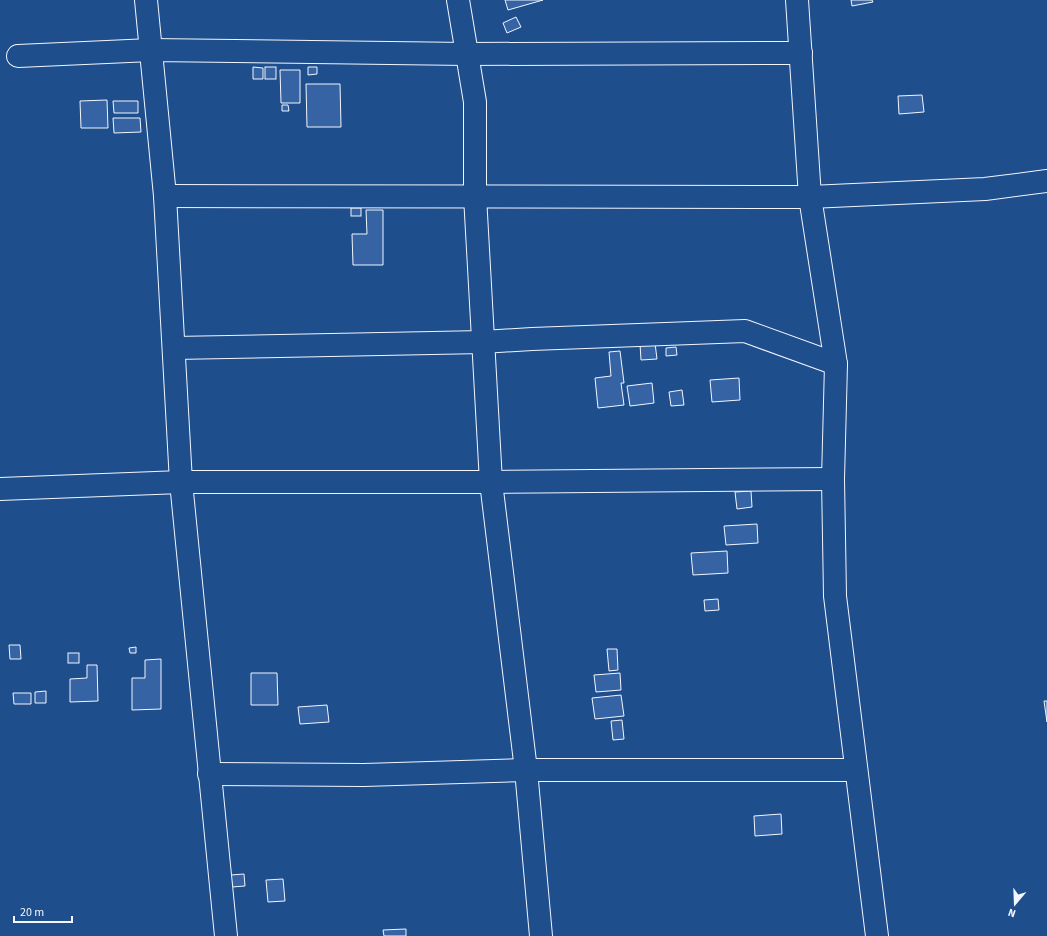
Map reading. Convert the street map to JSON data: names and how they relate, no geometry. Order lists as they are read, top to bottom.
{
  "scale_bar": "20 m",
  "north": "bottom"
}
